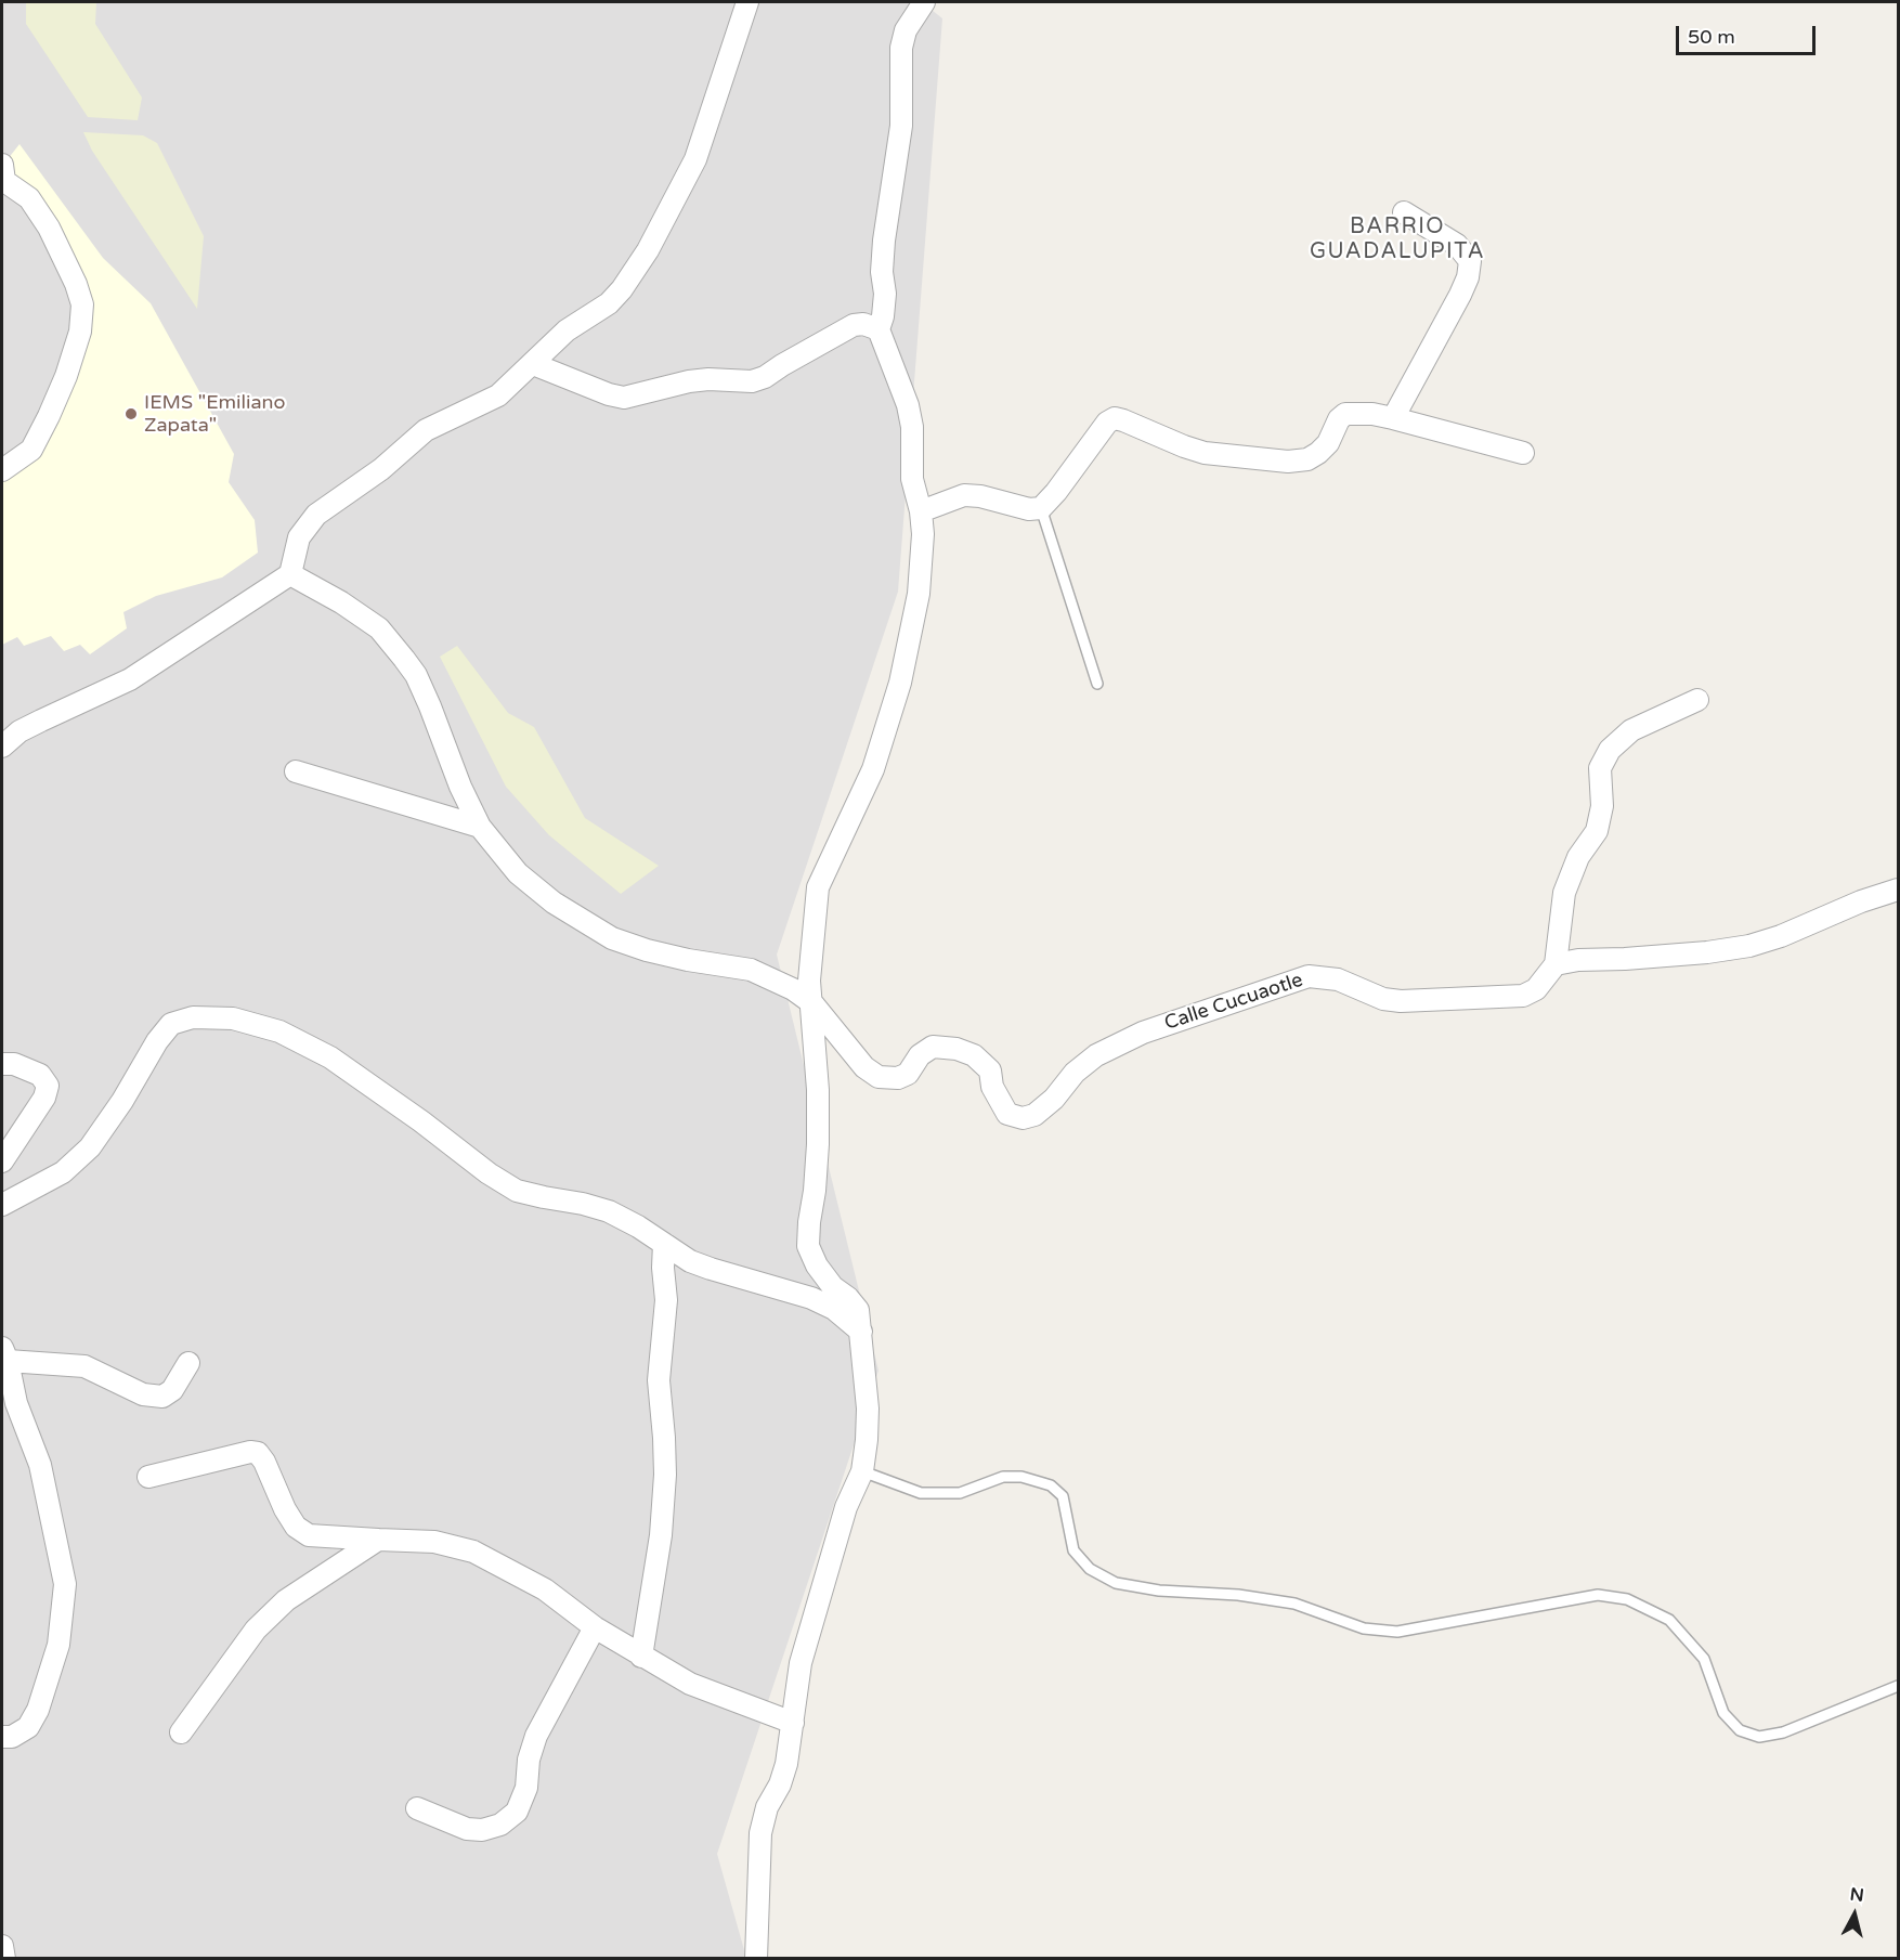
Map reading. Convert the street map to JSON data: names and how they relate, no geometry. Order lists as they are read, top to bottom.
{
  "streets": {
    "street": ["Calle Cucuaotle"]
  },
  "districts": ["BARRIO GUADALUPITA"],
  "places": ["IEMS \"Emiliano Zapata\""],
  "scale_bar": "50 m",
  "north": "top"
}
